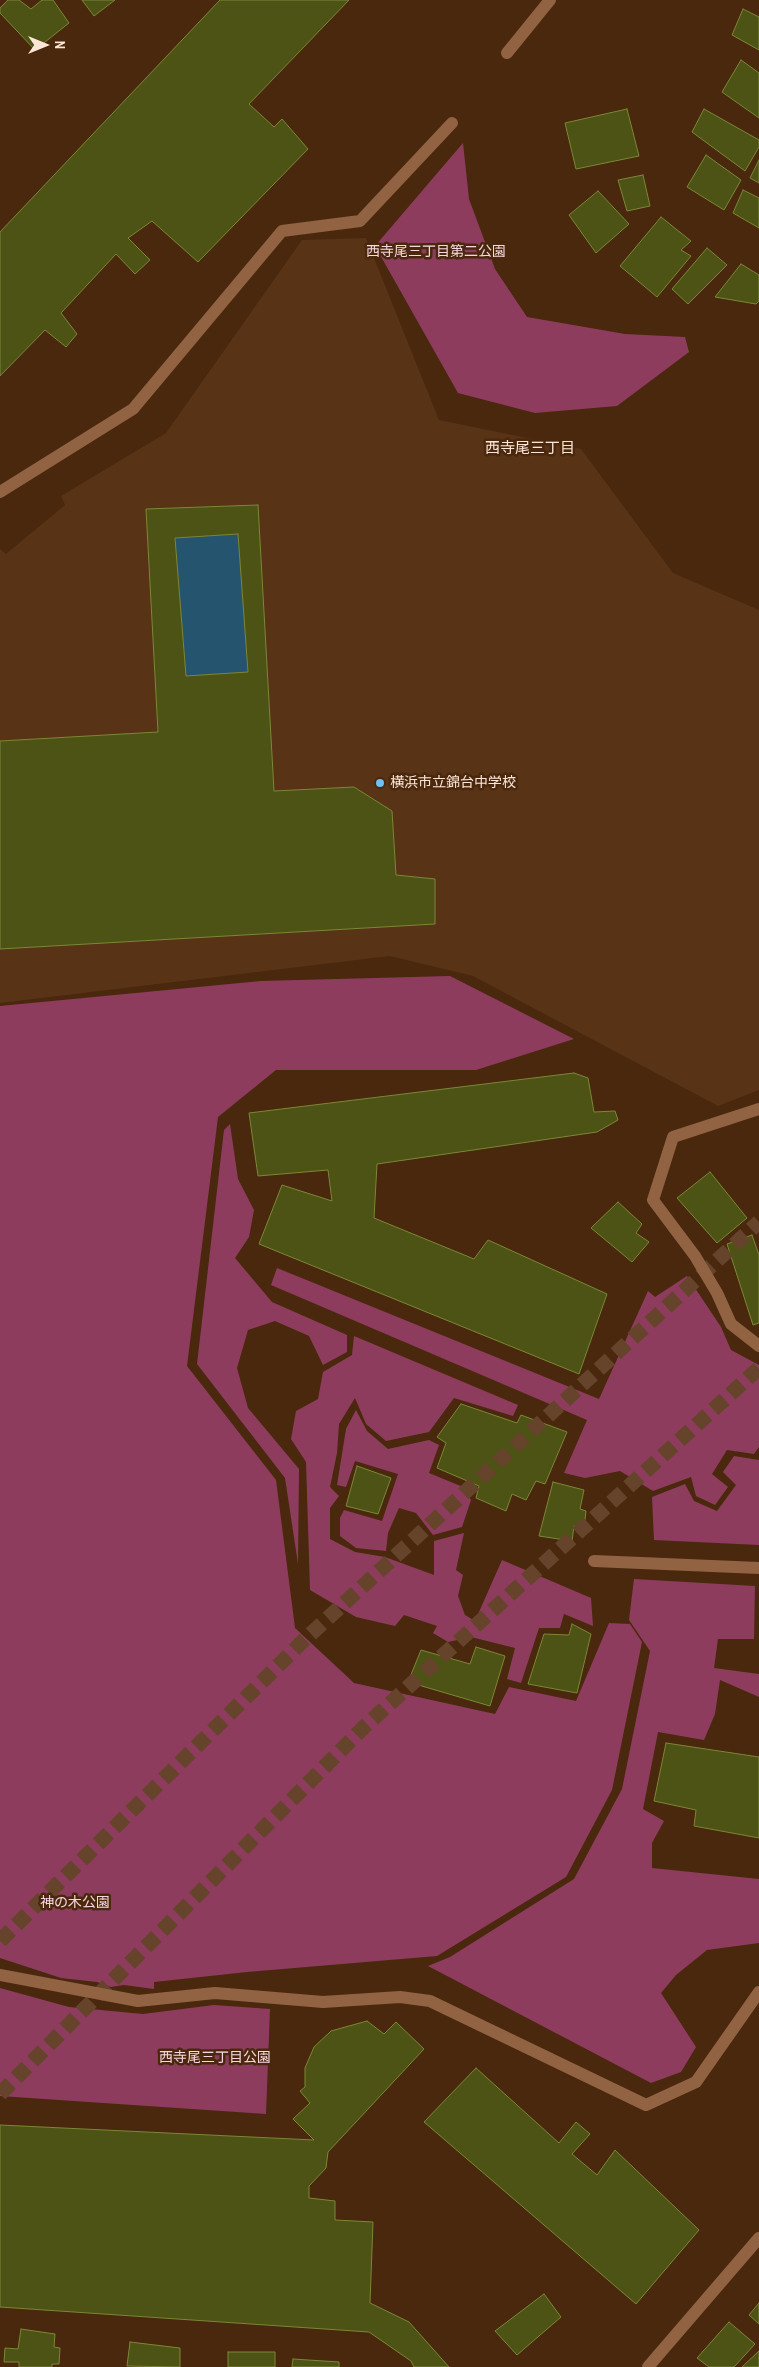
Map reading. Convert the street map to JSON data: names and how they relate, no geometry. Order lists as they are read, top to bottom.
{
  "districts": ["西寺尾三丁目"],
  "parks": ["西寺尾三丁目第二公園", "神の木公園", "西寺尾三丁目公園"],
  "places": ["横浜市立錦台中学校"],
  "north": "right"
}
